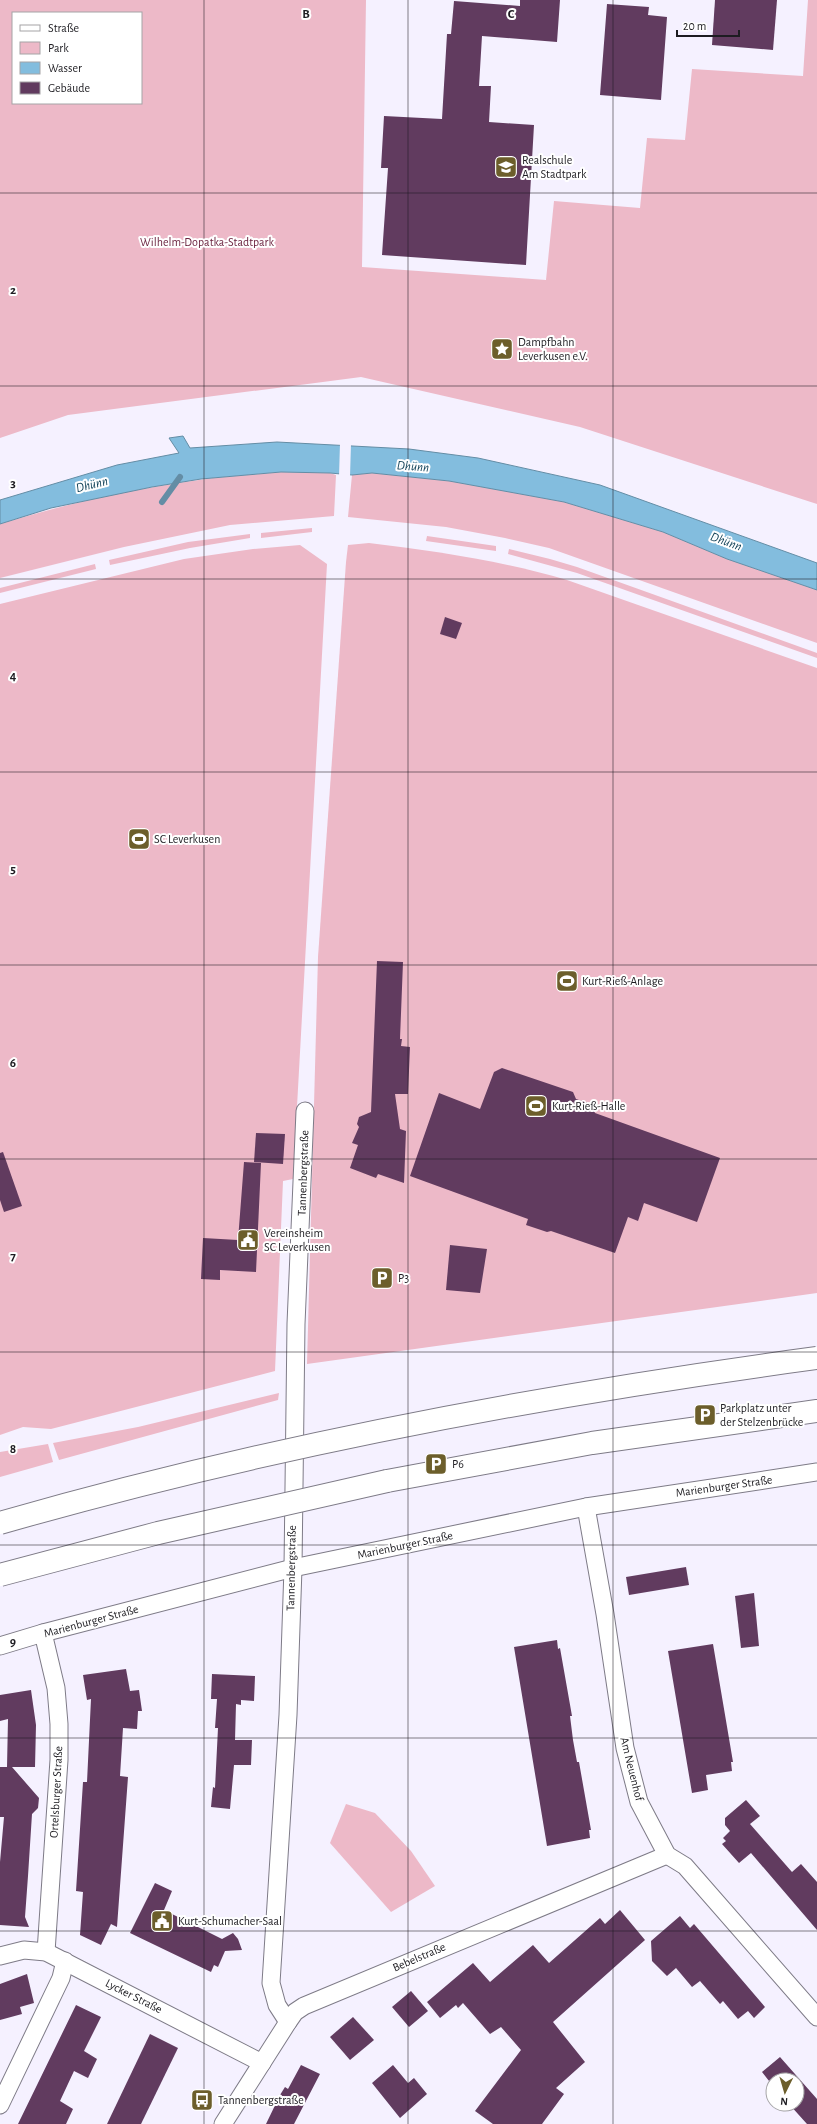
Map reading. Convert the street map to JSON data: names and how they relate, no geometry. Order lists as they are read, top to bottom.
{
  "streets": {
    "street": [
      "Tannenbergstraße",
      "Marienburger Straße",
      "Am Neuenhof",
      "Ortelsburger Straße",
      "Bebelstraße",
      "Lycker Straße"
    ]
  },
  "crossings": [
    ["Tannenbergstraße", "Marienburger Straße"],
    ["Tannenbergstraße", "Bebelstraße"],
    ["Marienburger Straße", "Am Neuenhof"],
    ["Marienburger Straße", "Ortelsburger Straße"],
    ["Am Neuenhof", "Bebelstraße"],
    ["Ortelsburger Straße", "Lycker Straße"],
    ["Bebelstraße", "Lycker Straße"]
  ],
  "water": ["Dhünn"],
  "parks": ["Wilhelm-Dopatka-Stadtpark"],
  "places": {
    "school or university": ["Realschule Am Stadtpark"],
    "place": ["Dampfbahn Leverkusen e.V."],
    "sports": ["SC Leverkusen", "Kurt-Rieß-Anlage", "Kurt-Rieß-Halle"],
    "public building": ["Vereinsheim SC Leverkusen", "Kurt-Schumacher-Saal"],
    "parking": ["P3", "Parkplatz unter der Stelzenbrücke", "P6"],
    "bus stop": ["Tannenbergstraße"]
  },
  "legend": [
    "Straße",
    "Park",
    "Wasser",
    "Gebäude"
  ],
  "scale_bar": "20 m",
  "north": "bottom",
  "grid": {
    "columns": ["B", "C"],
    "rows": [
      "2",
      "3",
      "4",
      "5",
      "6",
      "7",
      "8",
      "9"
    ]
  }
}
